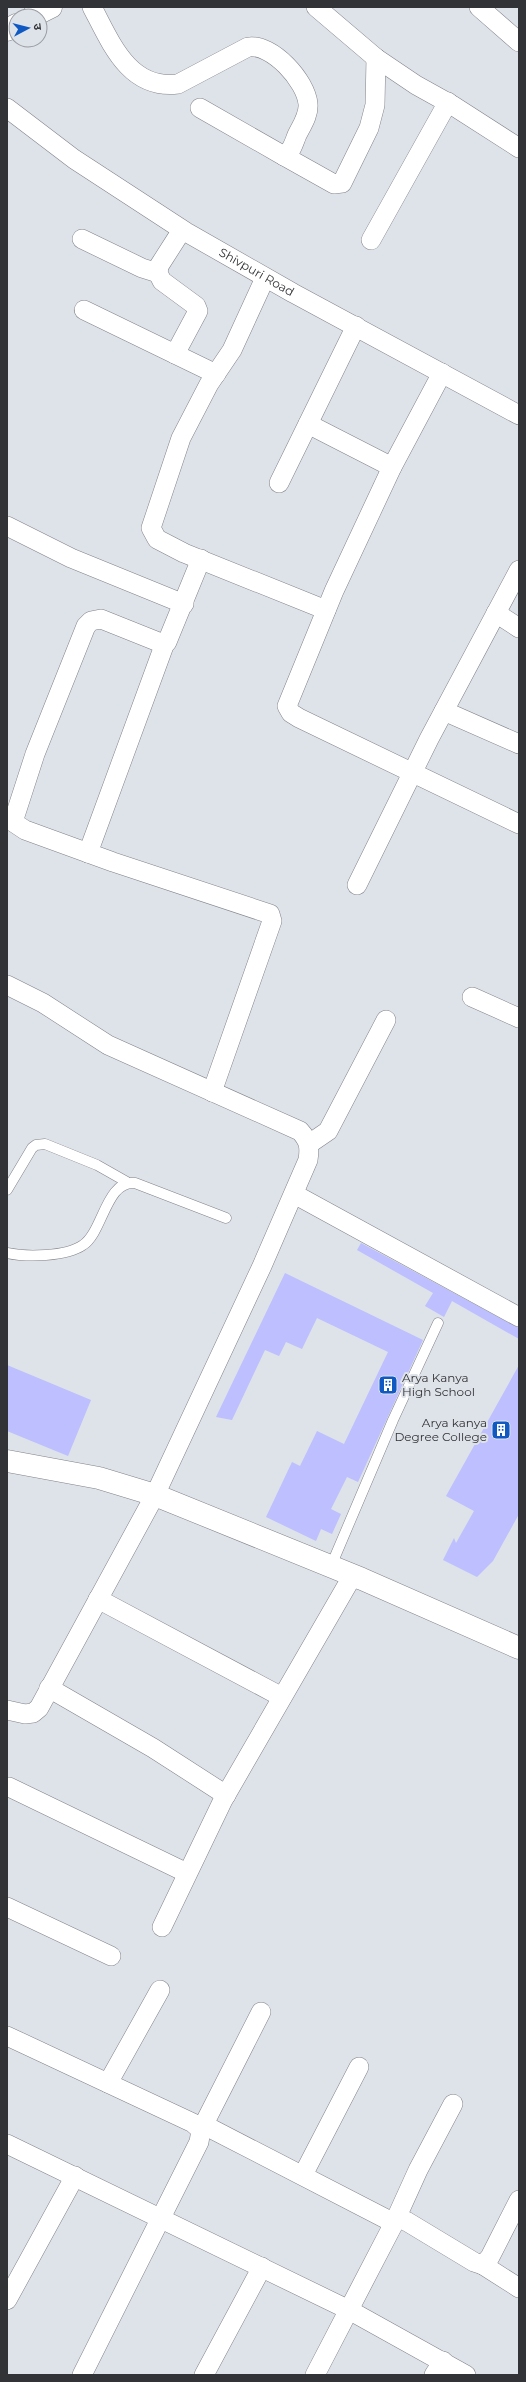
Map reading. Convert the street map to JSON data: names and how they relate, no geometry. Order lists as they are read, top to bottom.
{
  "streets": {
    "street": ["Shivpuri Road"]
  },
  "places": {
    "building": ["Arya Kanya High School", "Arya kanya Degree College"]
  },
  "north": "right"
}
